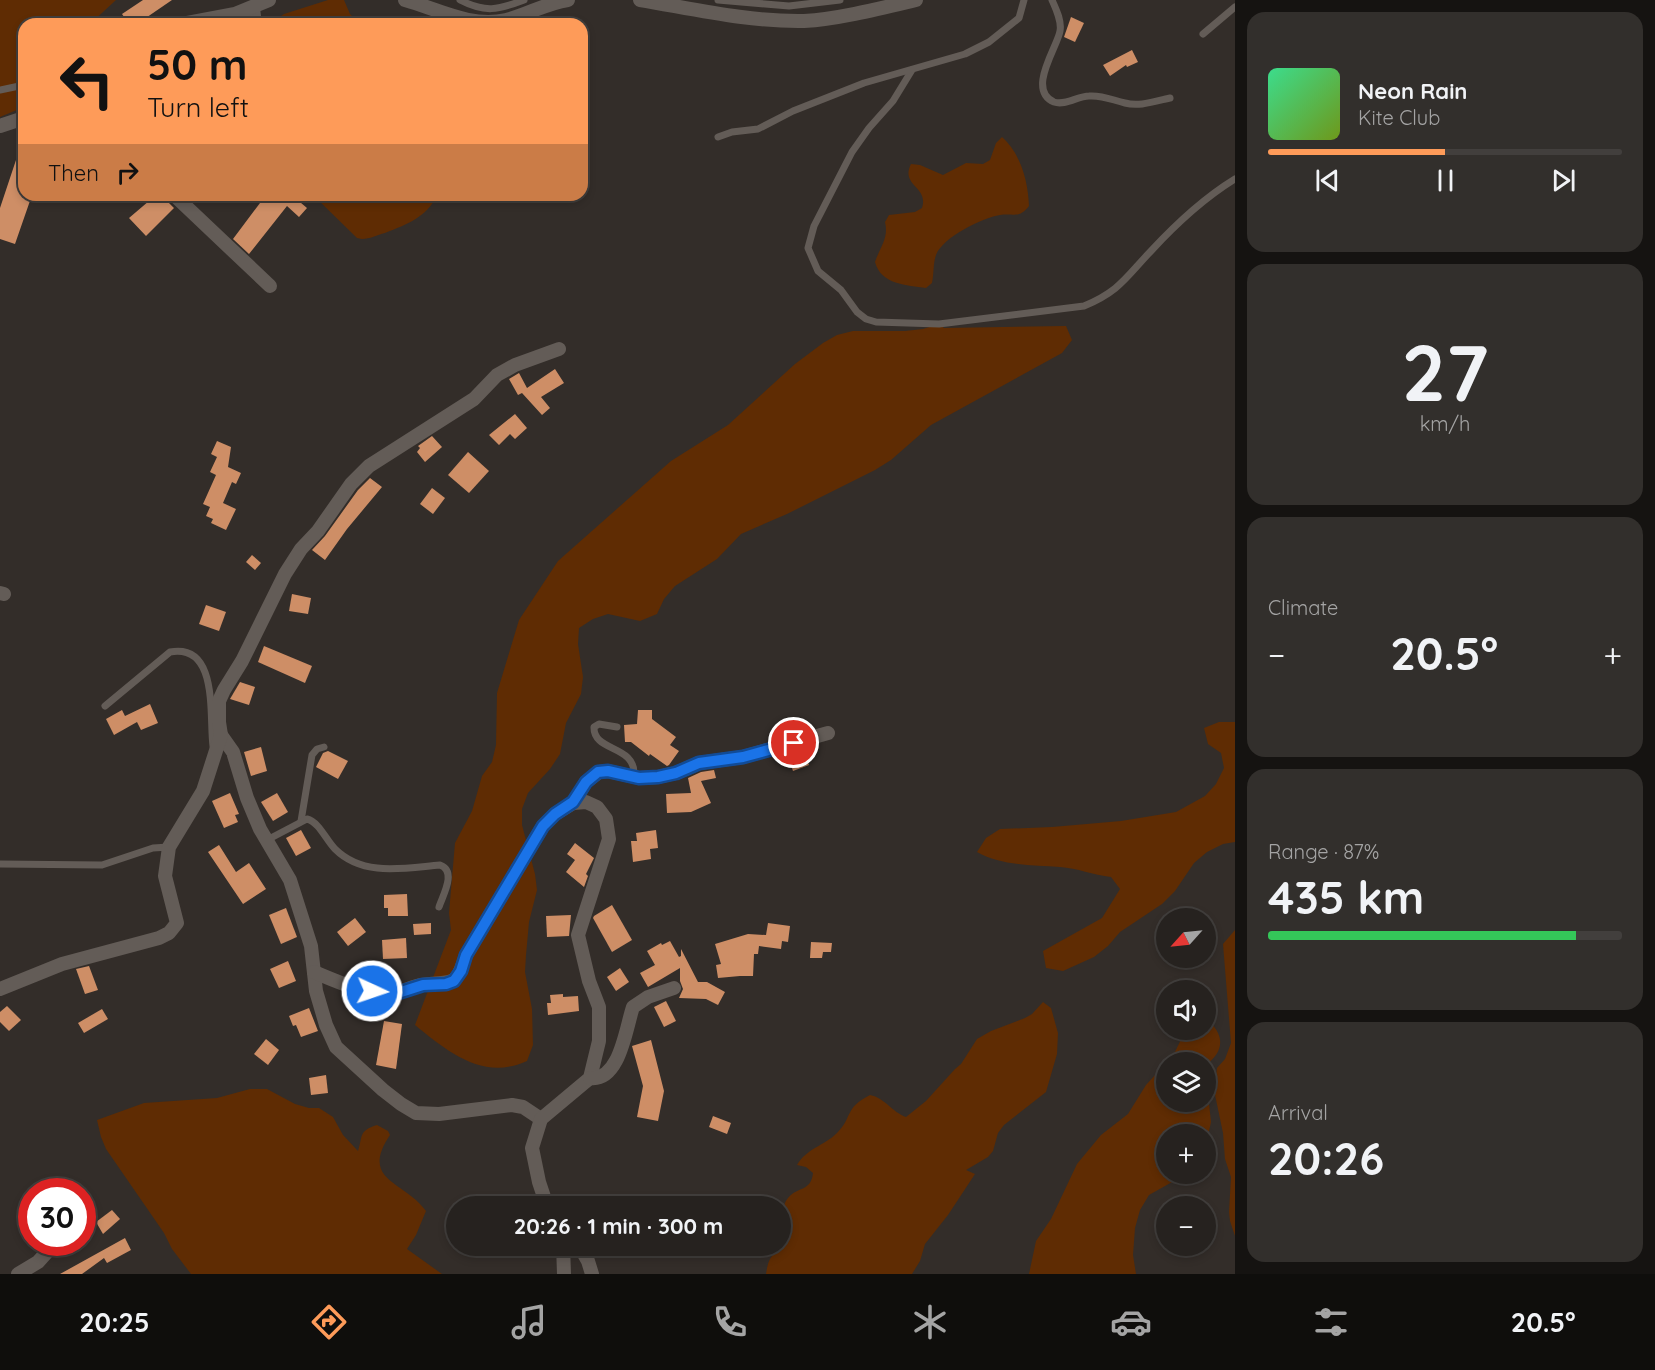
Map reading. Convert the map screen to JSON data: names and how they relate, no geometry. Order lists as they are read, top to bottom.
{
  "north": "bottom left",
  "page": {
    "turn": ["50 m", "Turn left"],
    "song": ["Neon Rain", "Kite Club"],
    "then": "Then",
    "tile": [
      ["27", "km/h"],
      "Climate",
      ["Range · 87%", "435 km"],
      ["Arrival", "20:26"]
    ],
    "heat": ["−", "20.5°", "+"],
    "map_buttons": ["+", "−"],
    "limit": "30",
    "trip": "20:26 · 1 min · 300 m",
    "tabs": ["20:25", "20.5°"]
  }
}
